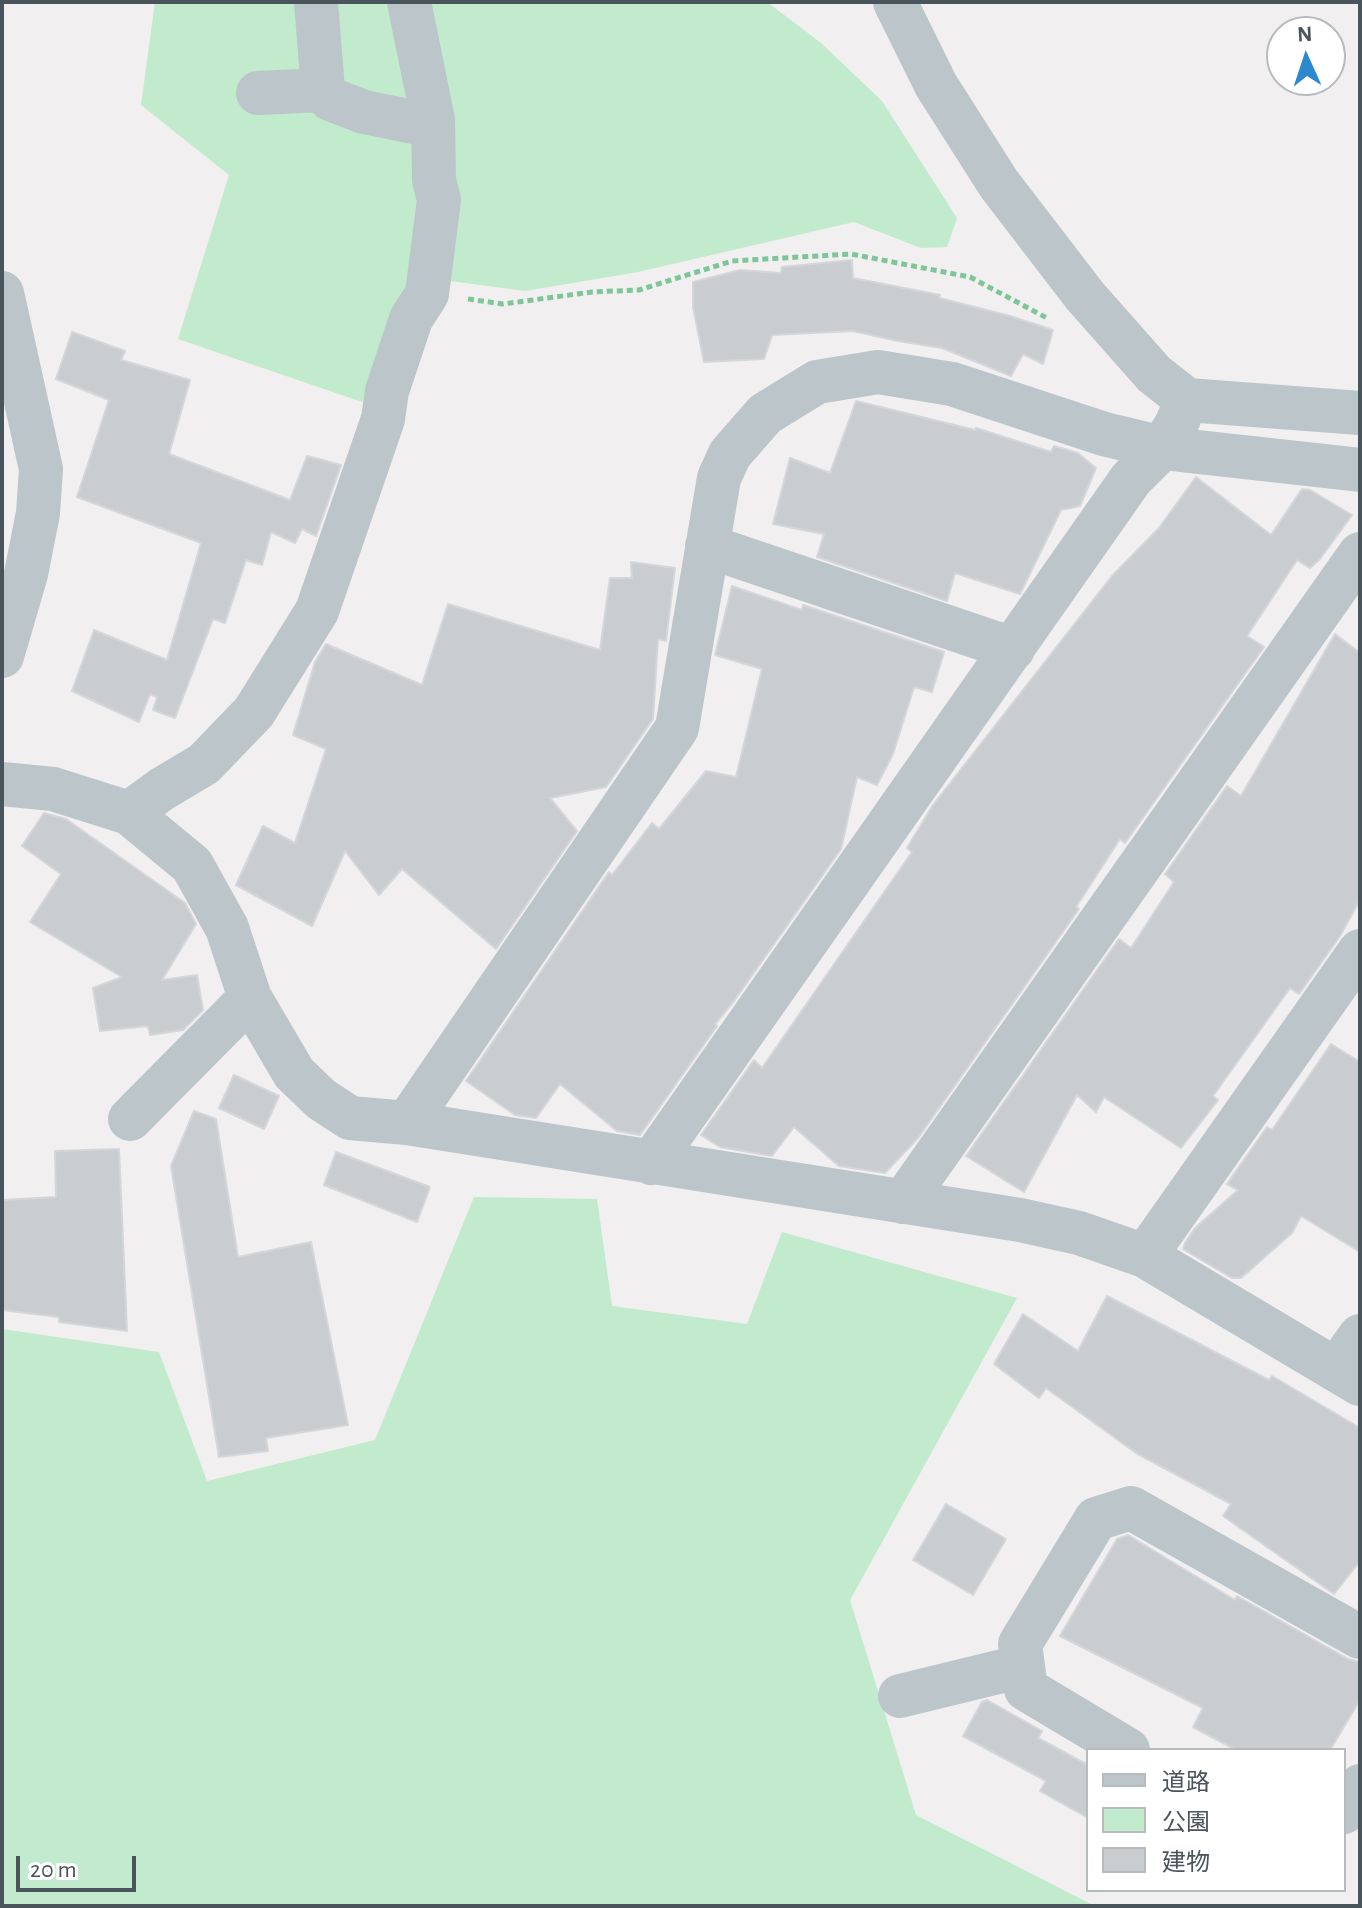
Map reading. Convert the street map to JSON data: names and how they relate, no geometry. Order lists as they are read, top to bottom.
{
  "legend": ["道路", "公園", "建物"],
  "scale_bar": "20 m",
  "north": "top"
}
